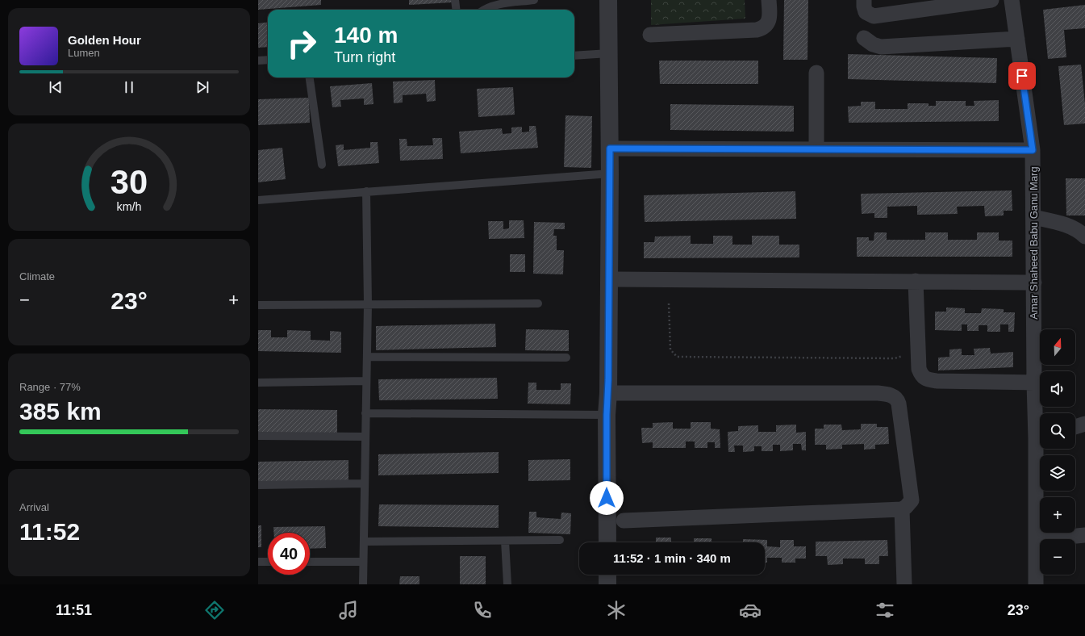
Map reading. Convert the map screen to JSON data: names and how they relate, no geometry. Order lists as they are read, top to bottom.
{
  "streets": {
    "street": ["Amar Shaheed Babu Ganu Marg"]
  },
  "north": "top",
  "page": {
    "turn": ["140 m", "Turn right"],
    "song": ["Golden Hour", "Lumen"],
    "tile": [
      "Climate",
      ["Range · 77%", "385 km"],
      ["Arrival", "11:52"]
    ],
    "heat": ["−", "23°", "+"],
    "map_buttons": ["+", "−"],
    "limit": "40",
    "trip": "11:52 · 1 min · 340 m",
    "tabs": ["11:51", "23°"],
    "gauge": ["30", "km/h"]
  }
}
